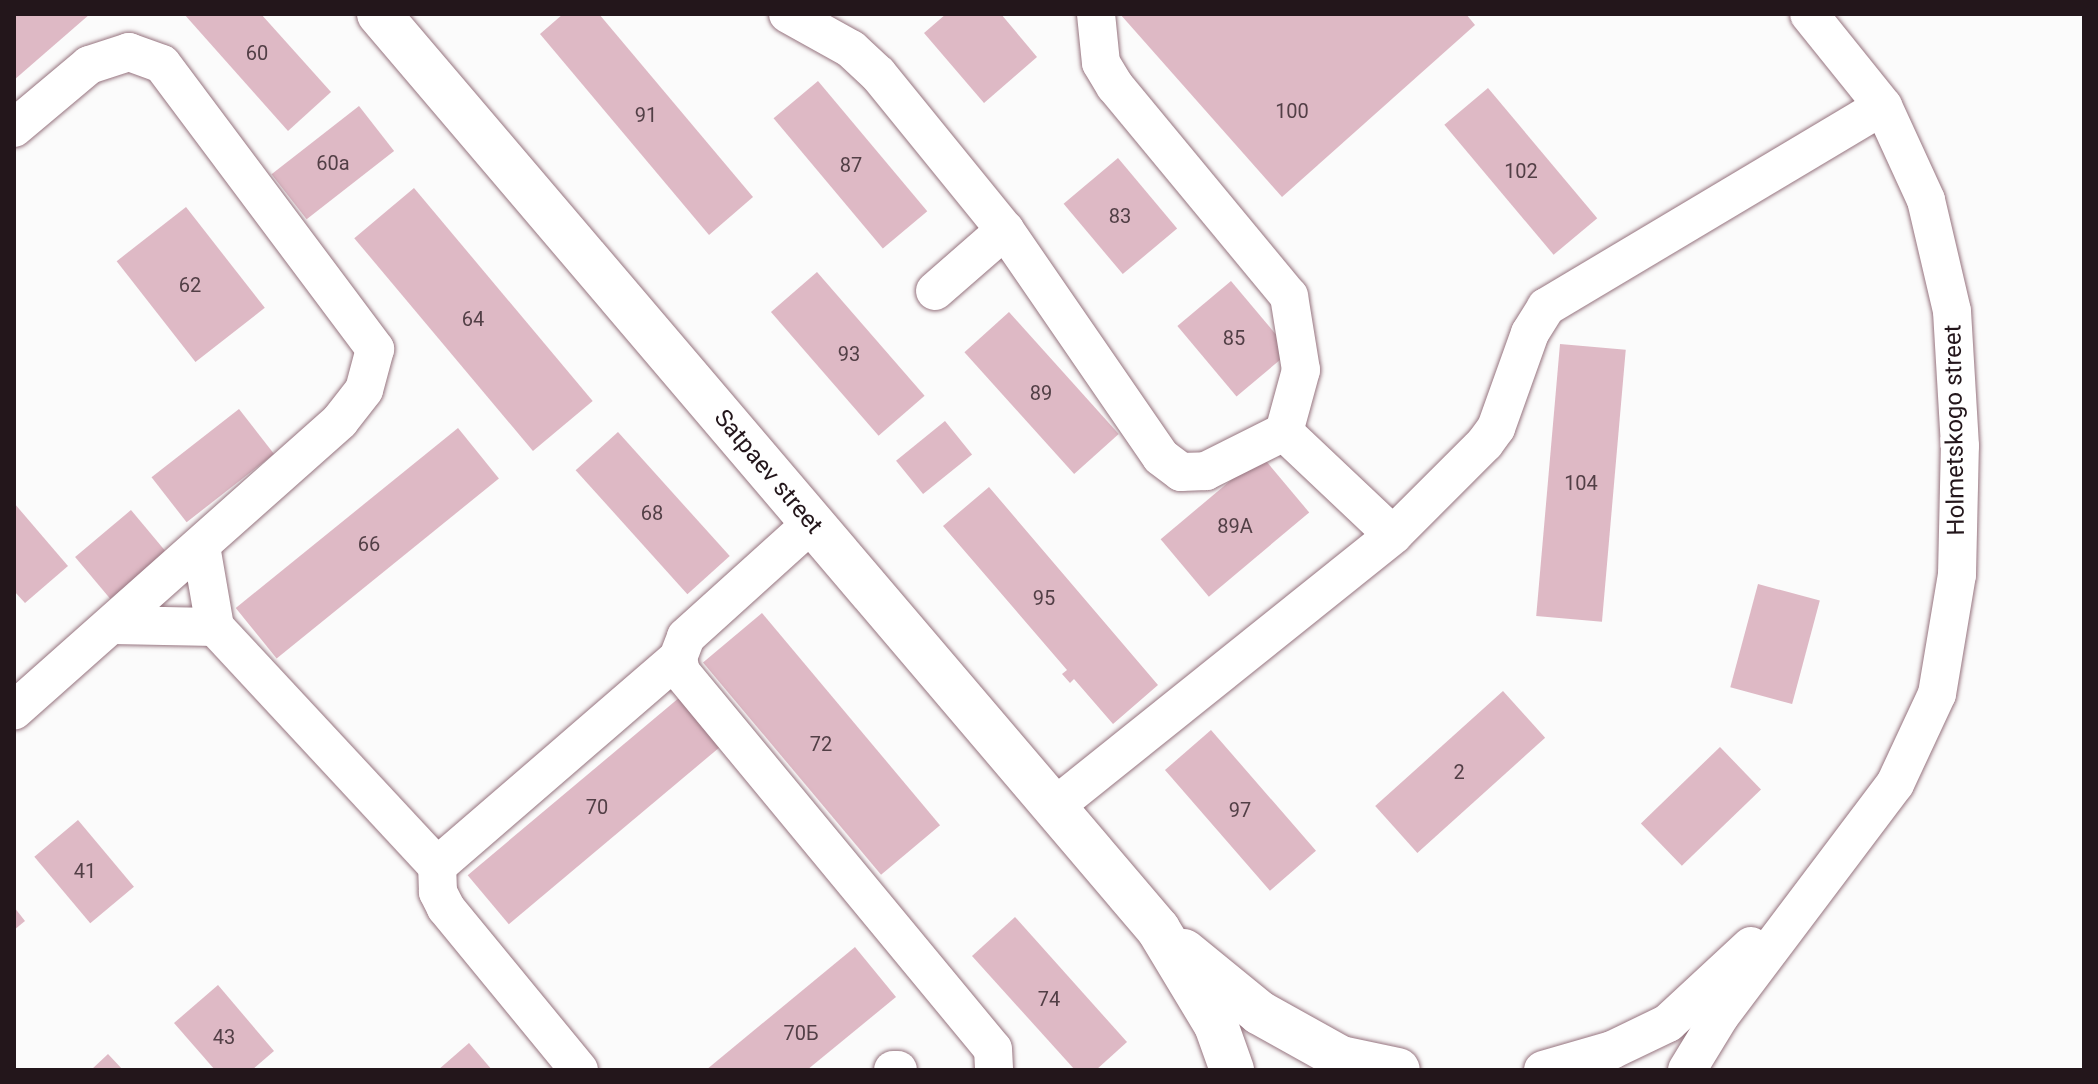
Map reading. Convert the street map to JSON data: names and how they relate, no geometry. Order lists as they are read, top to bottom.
{
  "streets": {
    "main road": ["Satpaev street"],
    "street": ["Holmetskogo street"]
  },
  "house_numbers": [
    "60",
    "100",
    "91",
    "60а",
    "87",
    "102",
    "83",
    "62",
    "64",
    "85",
    "93",
    "89",
    "104",
    "68",
    "89A",
    "66",
    "95",
    "72",
    "2",
    "70",
    "97",
    "41",
    "74",
    "70Б",
    "43"
  ]
}
